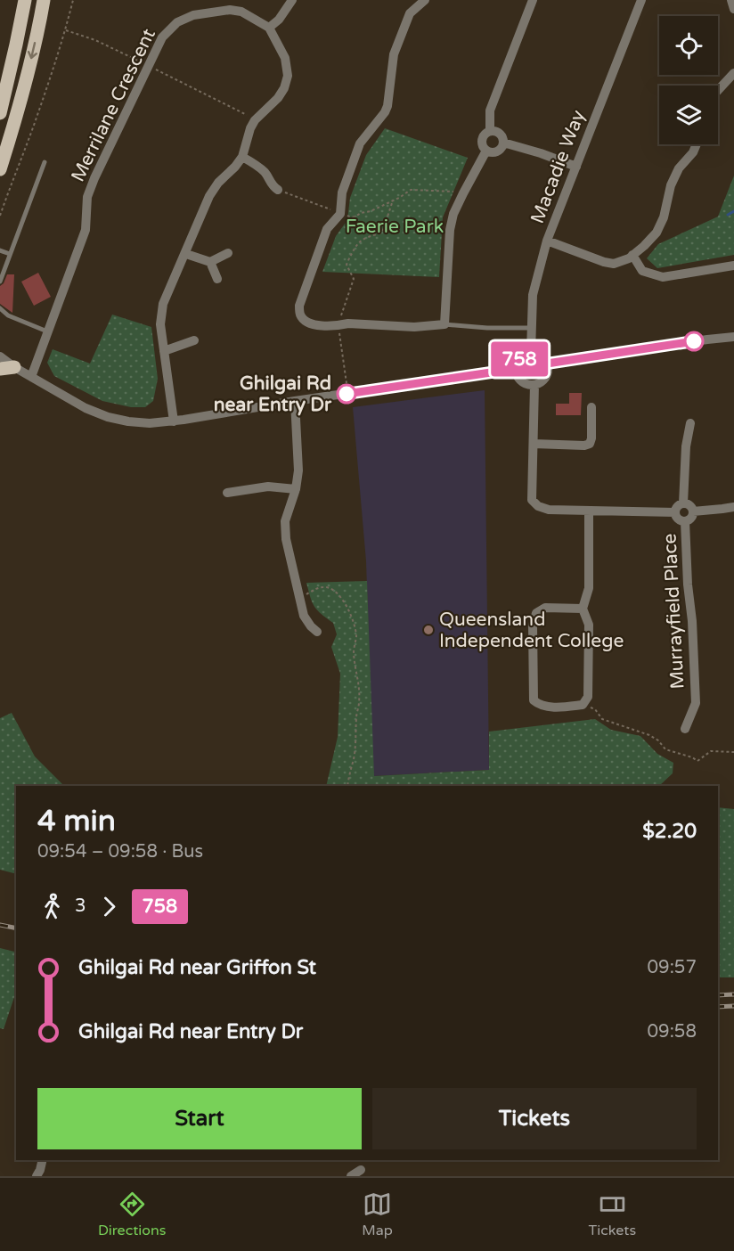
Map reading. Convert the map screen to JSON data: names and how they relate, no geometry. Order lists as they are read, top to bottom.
{
  "streets": {
    "street": ["Merrilane Crescent", "Macadie Way", "Murrayfield Place"]
  },
  "parks": ["Faerie Park"],
  "places": ["Ghilgai Rd near Entry Dr", "Queensland Independent College"],
  "lines": ["bus line 758"],
  "page": {
    "on_map": "758",
    "heading": ["4 min", "09:54 – 09:58 · Bus", "$2.20"],
    "legs": ["3", "758"],
    "list": [
      {
        "name": "Ghilgai Rd near Griffon St",
        "value": "09:57"
      },
      {
        "name": "Ghilgai Rd near Entry Dr",
        "value": "09:58"
      }
    ],
    "buttons": ["Start", "Tickets"],
    "tabs": ["Directions", "Map", "Tickets"]
  }
}
